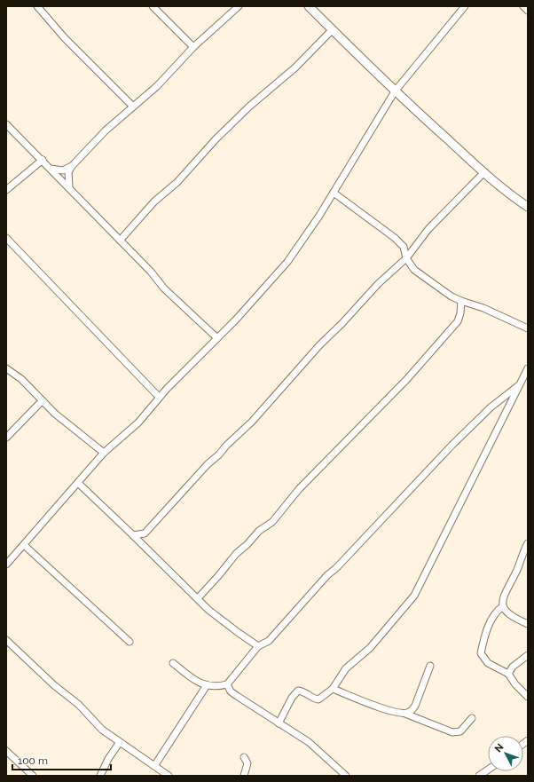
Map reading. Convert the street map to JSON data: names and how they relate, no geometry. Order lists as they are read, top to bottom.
{
  "scale_bar": "100 m",
  "north": "top left"
}
